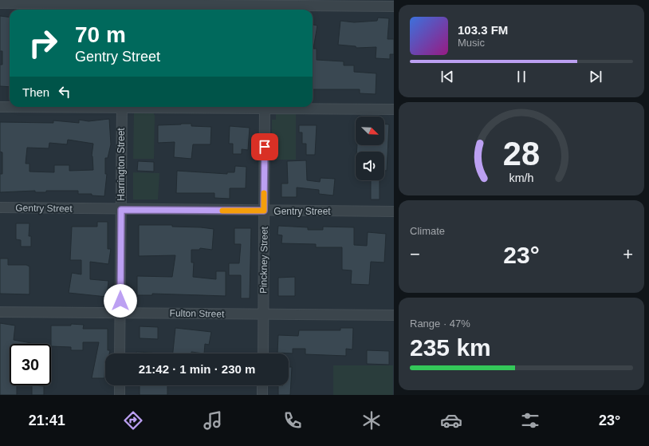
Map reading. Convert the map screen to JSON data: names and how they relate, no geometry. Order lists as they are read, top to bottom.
{
  "streets": {
    "street": [
      "Harrington Street",
      "Gentry Street",
      "Pinckney Street",
      "Fulton Street"
    ]
  },
  "crossings": [
    ["Harrington Street", "Gentry Street"],
    ["Harrington Street", "Fulton Street"],
    ["Gentry Street", "Pinckney Street"],
    ["Pinckney Street", "Fulton Street"]
  ],
  "north": "bottom right",
  "page": {
    "turn": ["70 m", "Gentry Street"],
    "song": ["103.3 FM", "Music"],
    "then": "Then",
    "tile": [
      "Climate",
      ["Range · 47%", "235 km"]
    ],
    "heat": ["−", "23°", "+"],
    "limit": "30",
    "trip": "21:42 · 1 min · 230 m",
    "tabs": ["21:41", "23°"],
    "gauge": ["28", "km/h"]
  }
}
